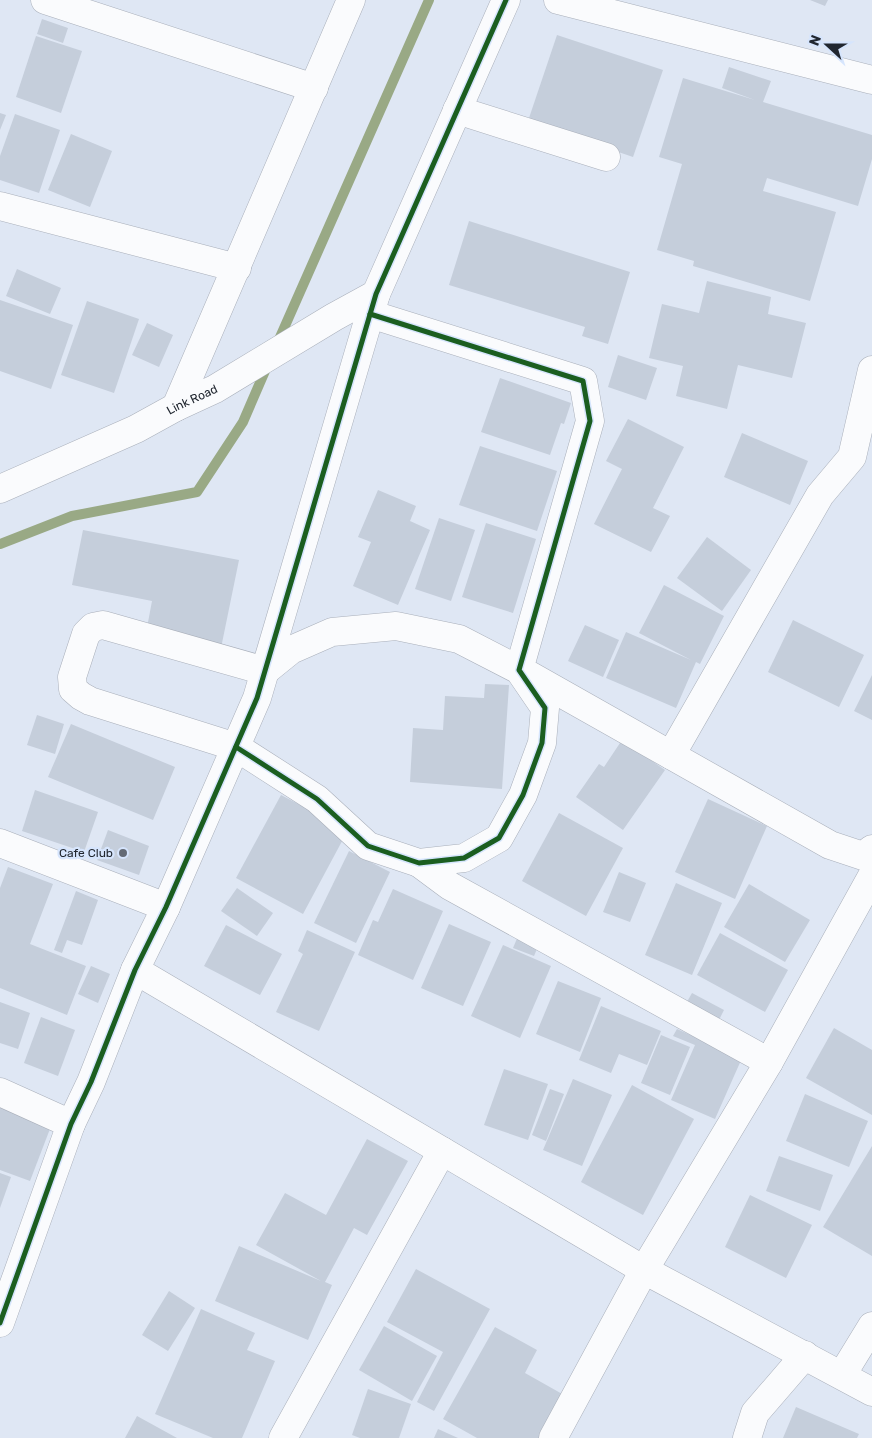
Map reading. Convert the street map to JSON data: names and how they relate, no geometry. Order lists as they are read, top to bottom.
{
  "streets": {
    "street": ["Link Road"]
  },
  "places": ["Cafe Club"],
  "north": "left"
}
